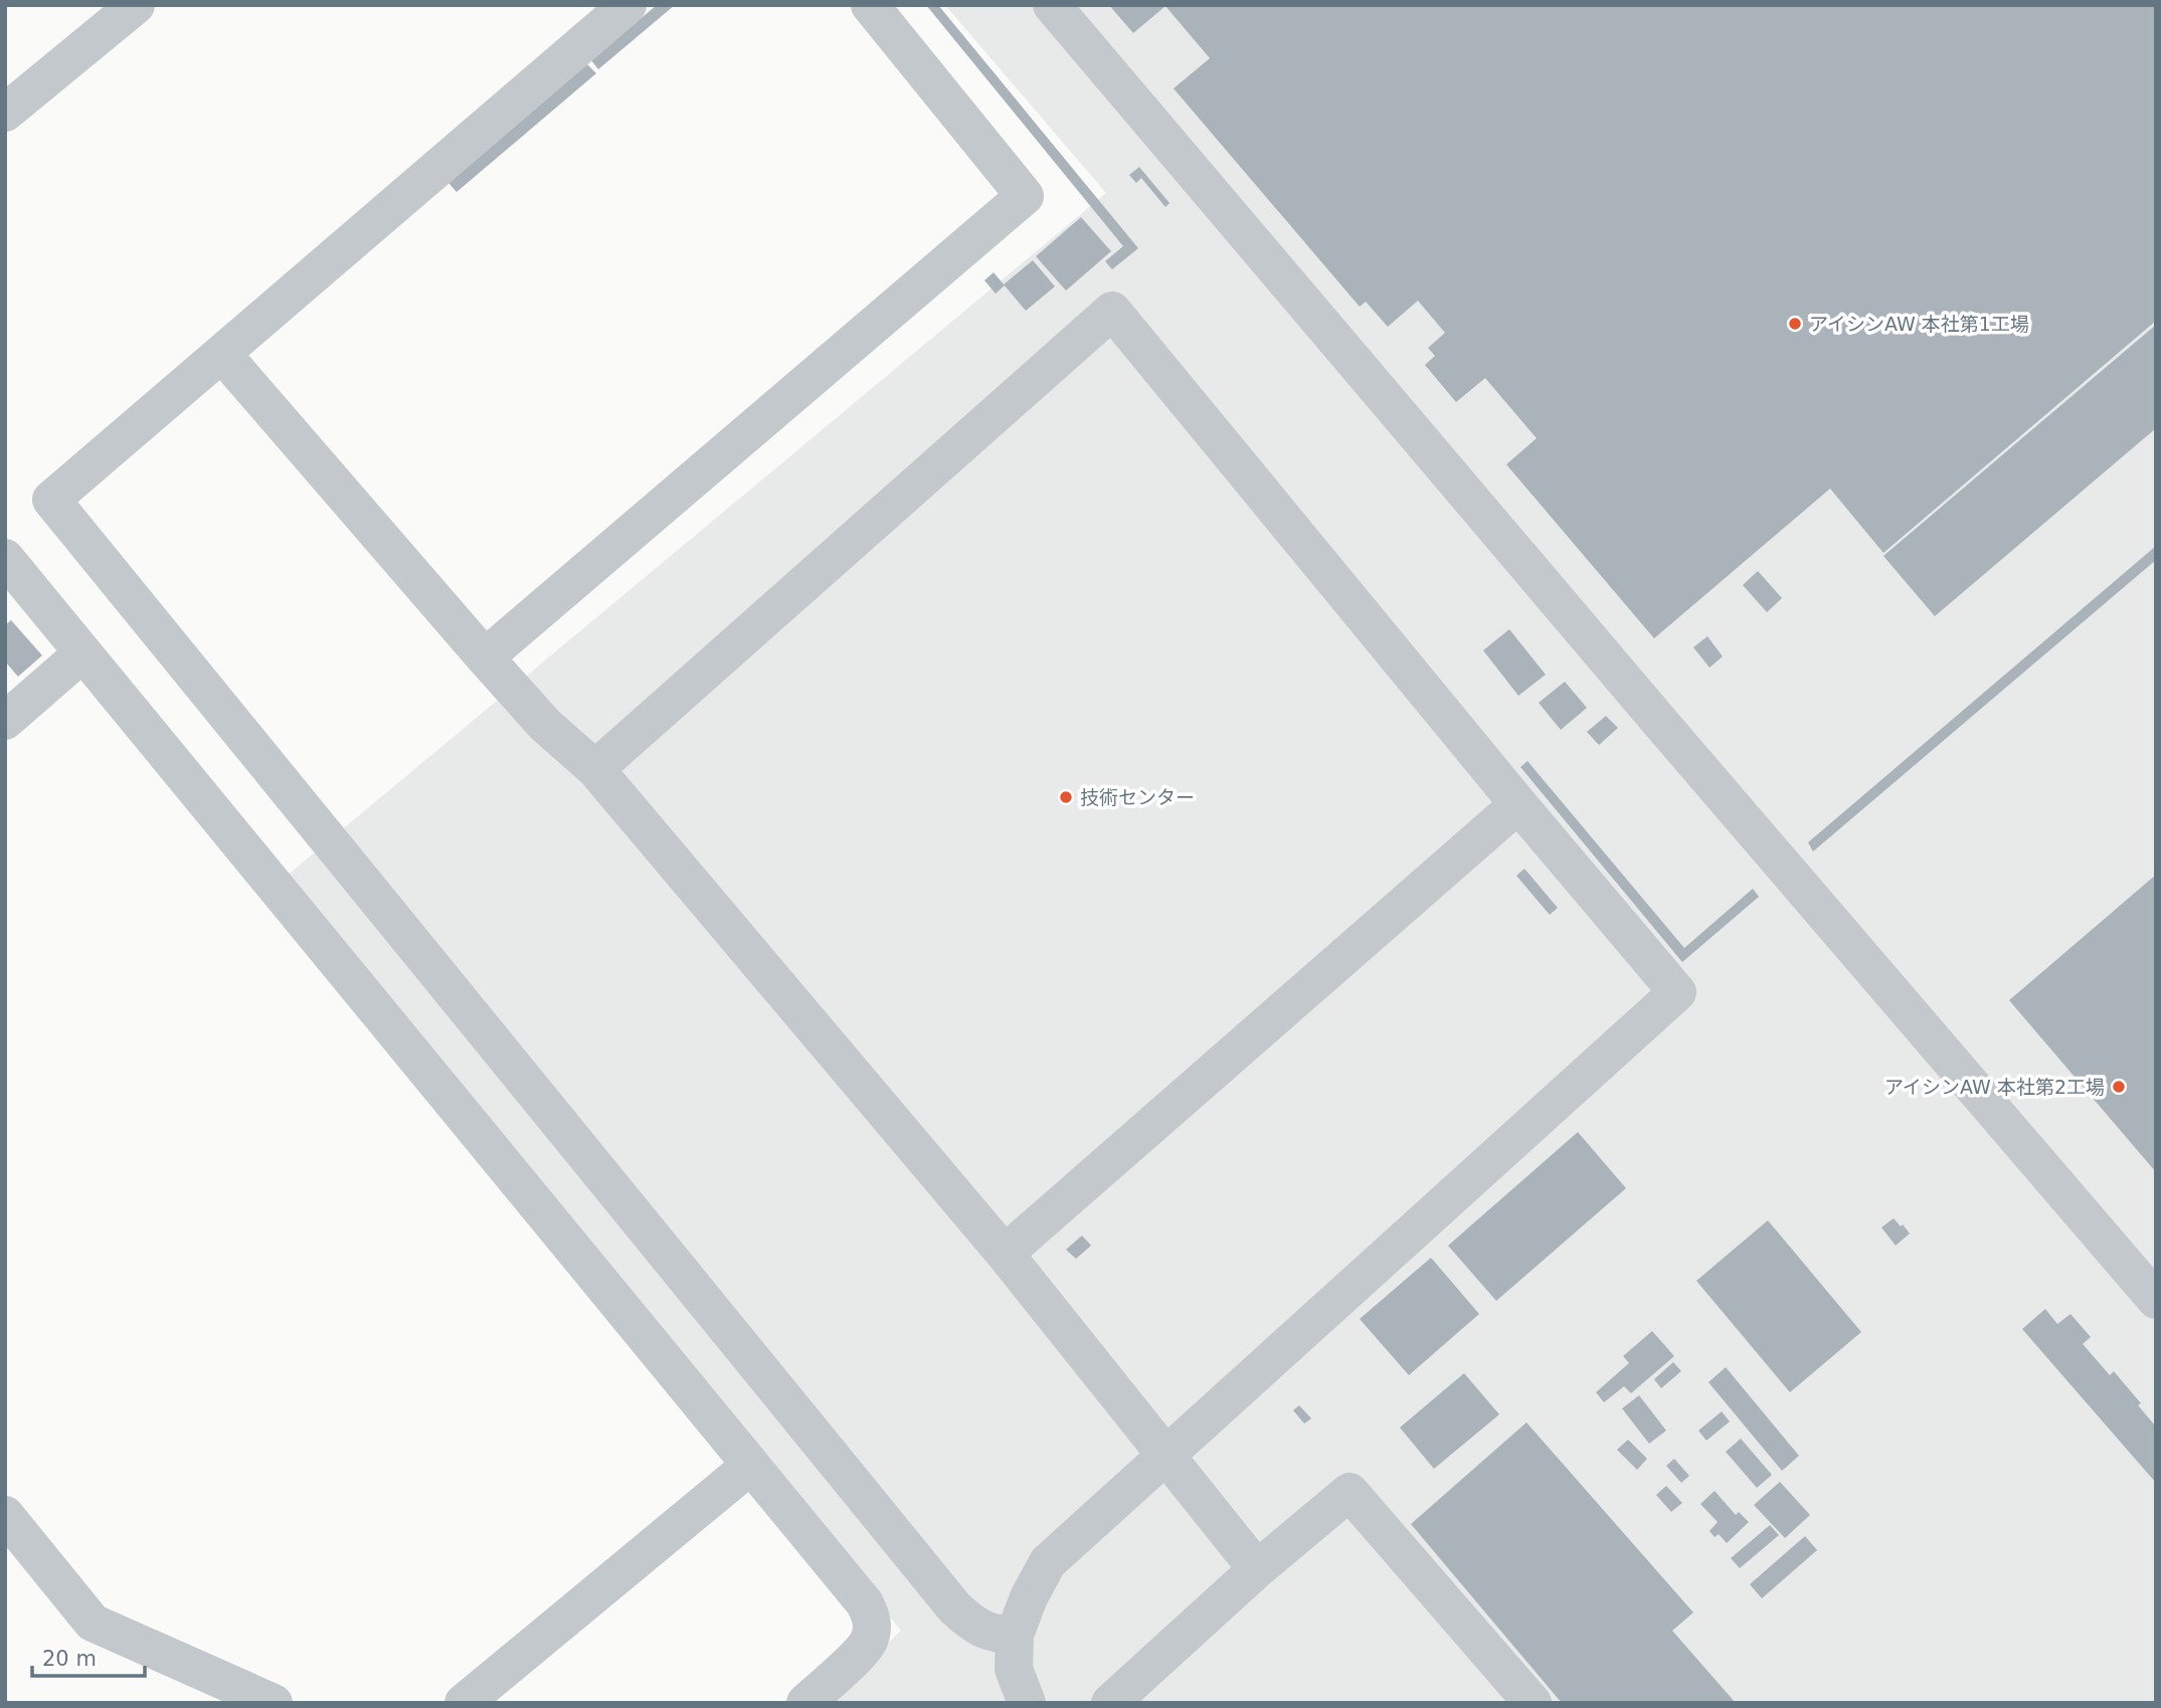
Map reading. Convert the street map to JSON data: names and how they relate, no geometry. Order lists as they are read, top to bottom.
{
  "places": ["アイシンAW 本社第1工場", "技術センター", "アイシンAW 本社第2工場"],
  "scale_bar": "20 m"
}
